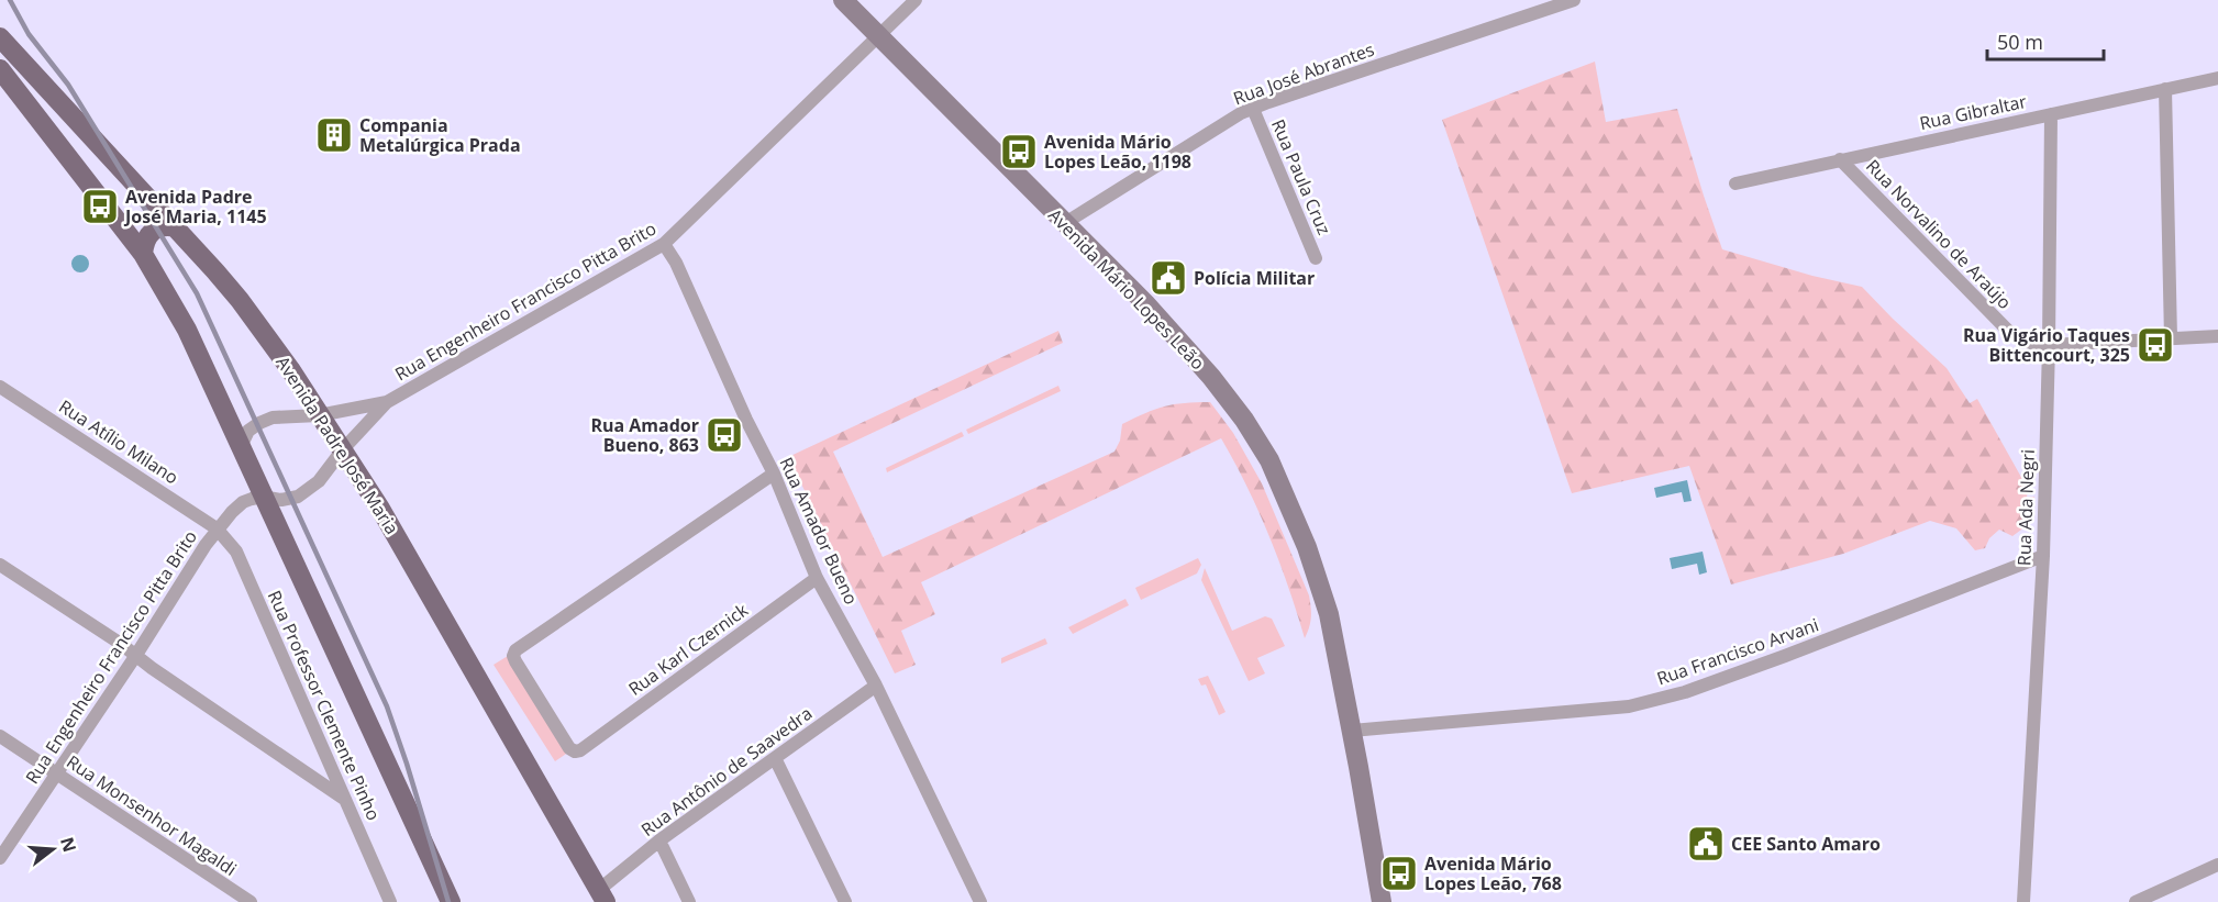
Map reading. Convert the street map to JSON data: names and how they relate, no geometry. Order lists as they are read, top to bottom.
{
  "streets": {
    "main road": ["Avenida Padre José Maria"],
    "street": [
      "Rua José Abrantes",
      "Rua Gibraltar",
      "Rua Paula Cruz",
      "Rua Norvalino de Araújo",
      "Avenida Mário Lopes Leão",
      "Rua Engenheiro Francisco Pitta Brito",
      "Rua Atílio Milano",
      "Rua Ada Negri",
      "Rua Amador Bueno",
      "Rua Karl Czernick",
      "Rua Francisco Arvani",
      "Rua Professor Clemente Pinho",
      "Rua Antônio de Saavedra",
      "Rua Monsenhor Magaldi"
    ]
  },
  "crossings": [
    ["Rua José Abrantes", "Rua Paula Cruz"],
    ["Rua José Abrantes", "Avenida Mário Lopes Leão"],
    ["Rua Gibraltar", "Rua Norvalino de Araújo"],
    ["Rua Gibraltar", "Rua Ada Negri"],
    ["Rua Norvalino de Araújo", "Rua Ada Negri"],
    ["Avenida Mário Lopes Leão", "Rua Engenheiro Francisco Pitta Brito"],
    ["Avenida Mário Lopes Leão", "Rua Francisco Arvani"],
    ["Rua Engenheiro Francisco Pitta Brito", "Rua Atílio Milano"],
    ["Rua Engenheiro Francisco Pitta Brito", "Avenida Padre José Maria"],
    ["Rua Engenheiro Francisco Pitta Brito", "Rua Amador Bueno"],
    ["Rua Engenheiro Francisco Pitta Brito", "Rua Professor Clemente Pinho"],
    ["Rua Engenheiro Francisco Pitta Brito", "Rua Monsenhor Magaldi"],
    ["Rua Atílio Milano", "Rua Professor Clemente Pinho"],
    ["Avenida Padre José Maria", "Rua Antônio de Saavedra"],
    ["Rua Ada Negri", "Rua Francisco Arvani"],
    ["Rua Amador Bueno", "Rua Karl Czernick"],
    ["Rua Amador Bueno", "Rua Antônio de Saavedra"]
  ],
  "places": {
    "building": ["Compania Metalúrgica Prada"],
    "bus stop": [
      "Avenida Mário Lopes Leão, 1198",
      "Avenida Padre José Maria, 1145",
      "Rua Vigário Taques Bittencourt, 325",
      "Rua Amador Bueno, 863",
      "Avenida Mário Lopes Leão, 768"
    ],
    "public building": ["Polícia Militar", "CEE Santo Amaro"]
  },
  "scale_bar": "50 m",
  "north": "right"
}
